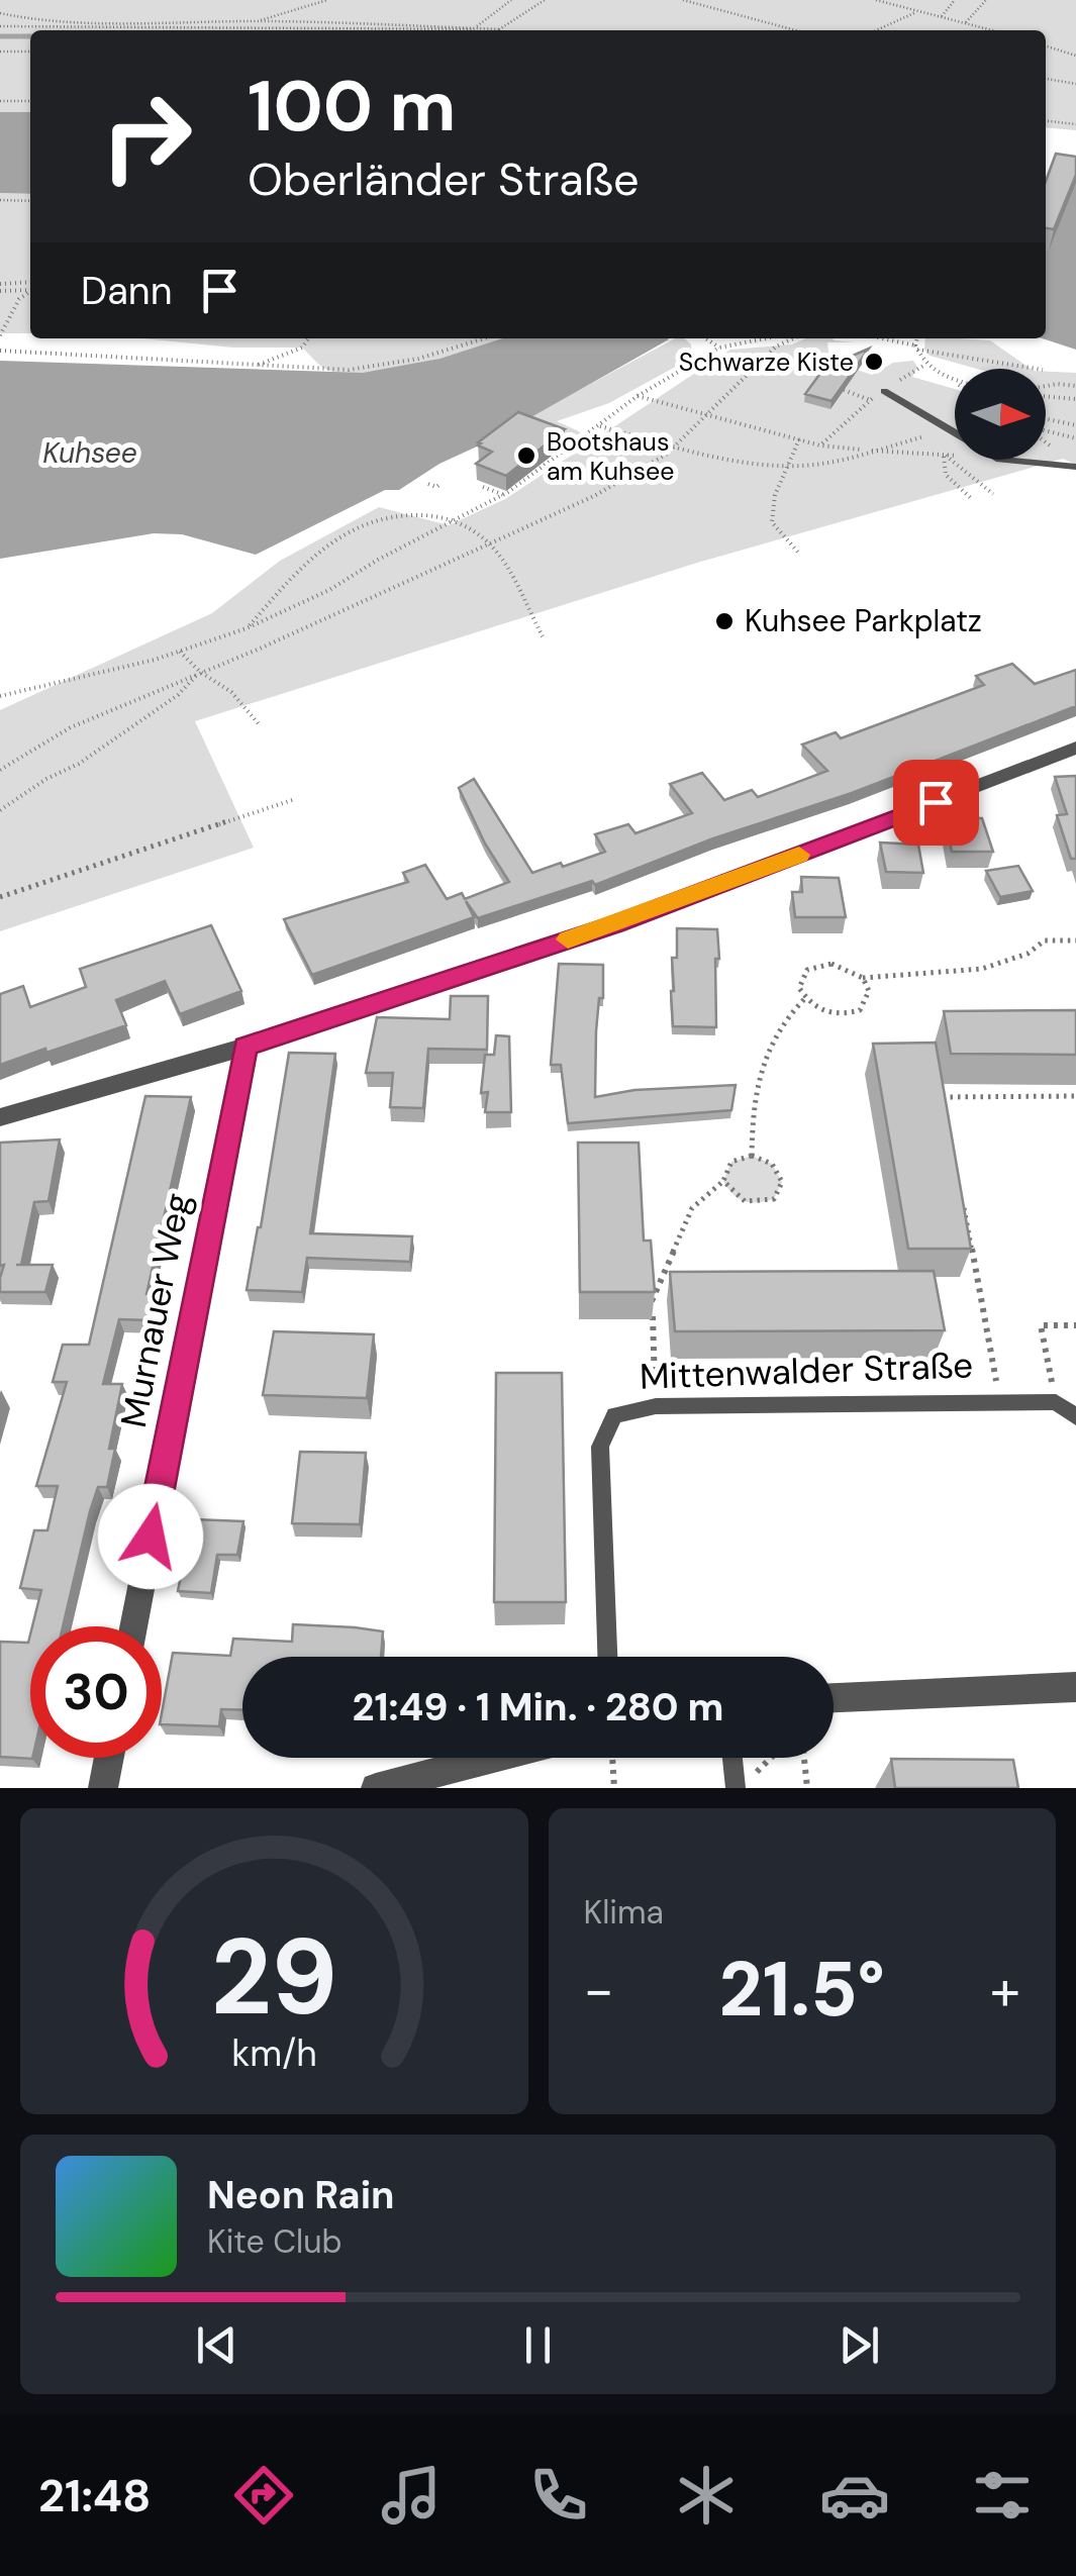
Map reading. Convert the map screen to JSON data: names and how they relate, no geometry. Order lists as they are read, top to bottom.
{
  "streets": {
    "street": ["Murnauer Weg"],
    "lane": ["Mittenwalder Straße"]
  },
  "water": ["Kuhsee"],
  "places": ["Schwarze Kiste", "Bootshaus am Kuhsee", "Kuhsee Parkplatz"],
  "north": "right",
  "page": {
    "turn": ["100 m", "Oberländer Straße"],
    "then": "Dann",
    "limit": "30",
    "trip": "21:49 · 1 Min. · 280 m",
    "tile": "Klima",
    "heat": ["−", "21.5°", "+"],
    "song": ["Neon Rain", "Kite Club"],
    "tabs": "21:48",
    "gauge": ["29", "km/h"]
  }
}
